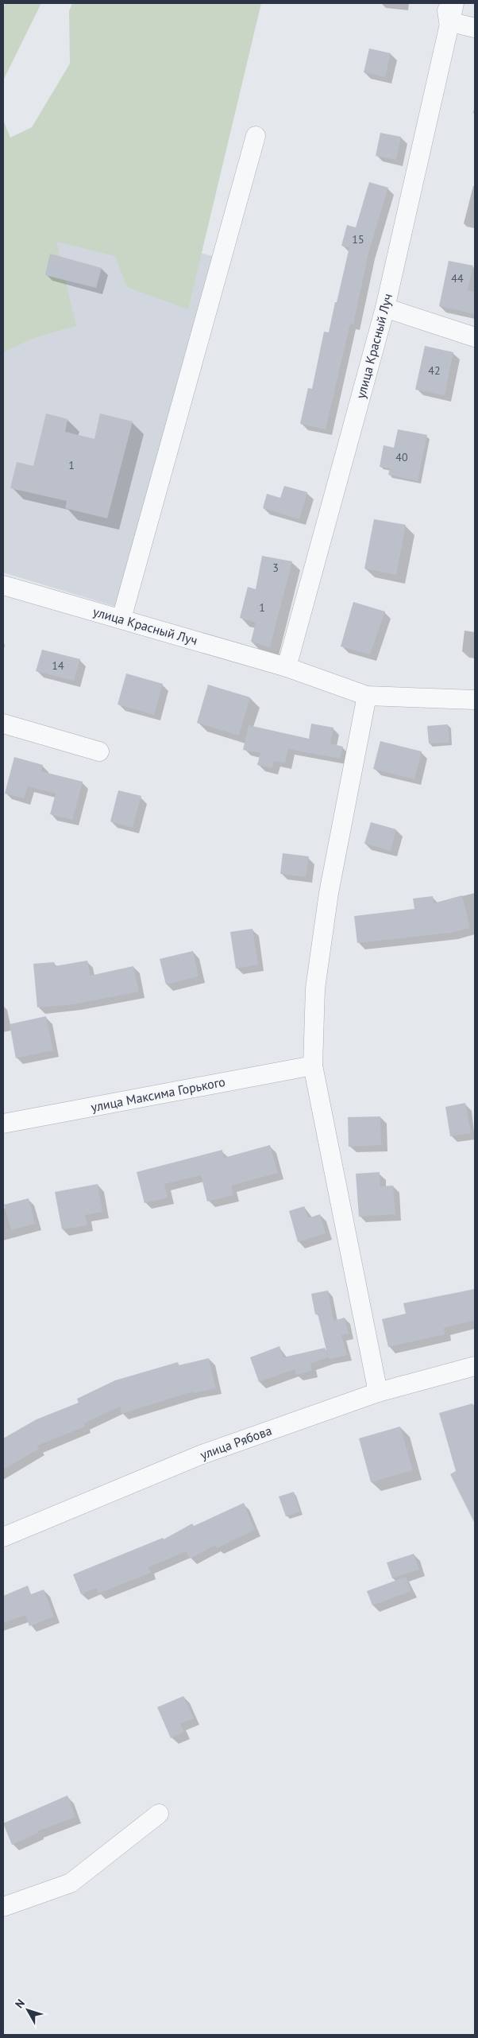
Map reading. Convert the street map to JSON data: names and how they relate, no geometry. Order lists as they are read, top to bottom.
{
  "streets": {
    "street": ["улица Красный Луч", "улица Максима Горького", "улица Рябова"]
  },
  "house_numbers": [
    "15",
    "44",
    "42",
    "40",
    "1",
    "3",
    "1",
    "14"
  ],
  "north": "top left"
}
